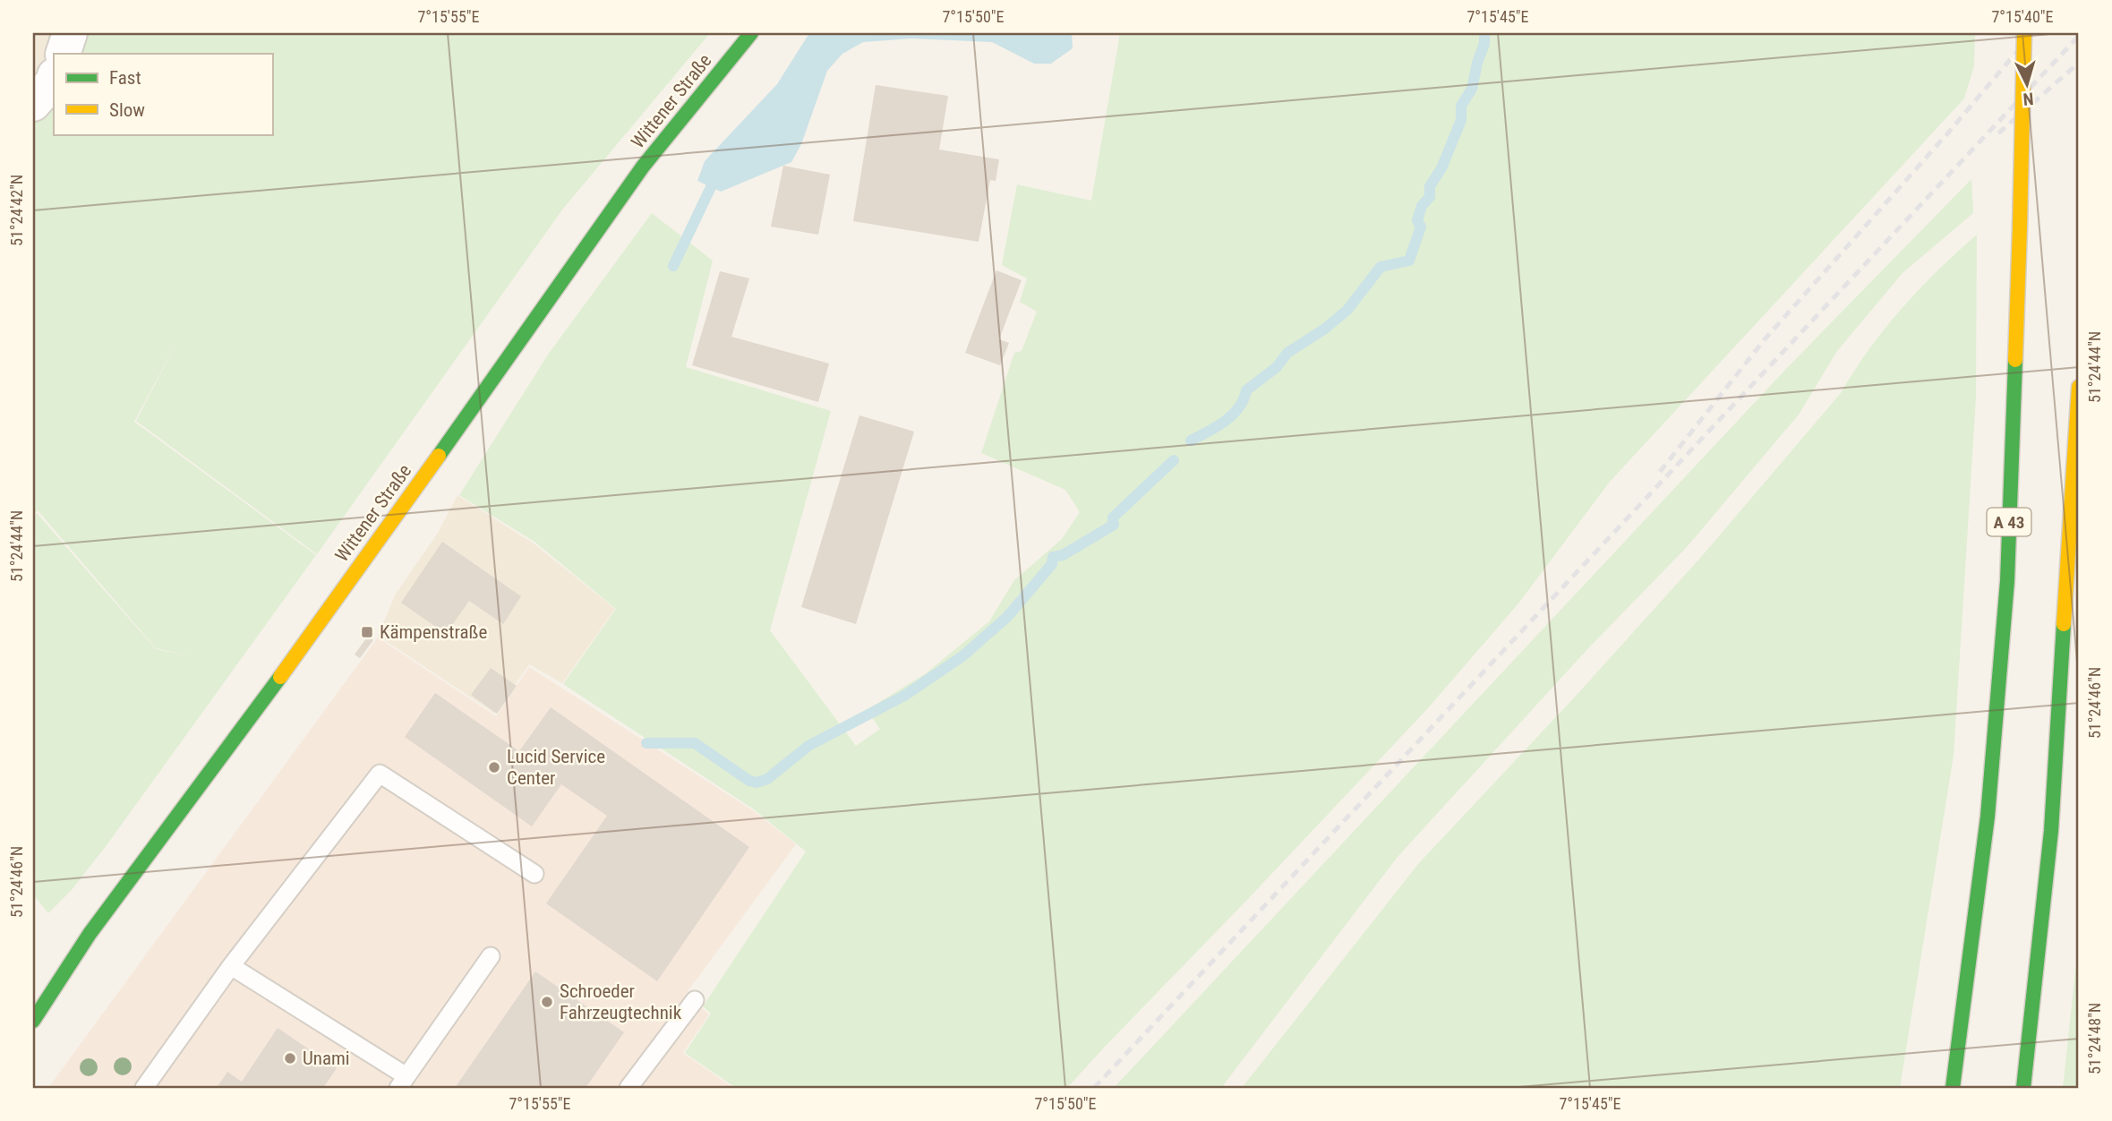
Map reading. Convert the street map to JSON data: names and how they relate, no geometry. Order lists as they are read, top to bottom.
{
  "streets": {
    "main road": ["Wittener Straße", "A 43"]
  },
  "places": {
    "transit": ["Kämpenstraße"],
    "other": ["Lucid Service Center", "Schroeder Fahrzeugtechnik", "Unami"]
  },
  "legend": ["Fast", "Slow"],
  "north": "bottom",
  "coordinates": [
    "7°15'55\"E",
    "7°15'50\"E",
    "7°15'45\"E",
    "7°15'40\"E",
    "51°24'42\"N",
    "51°24'44\"N",
    "51°24'46\"N",
    "51°24'48\"N"
  ]
}
